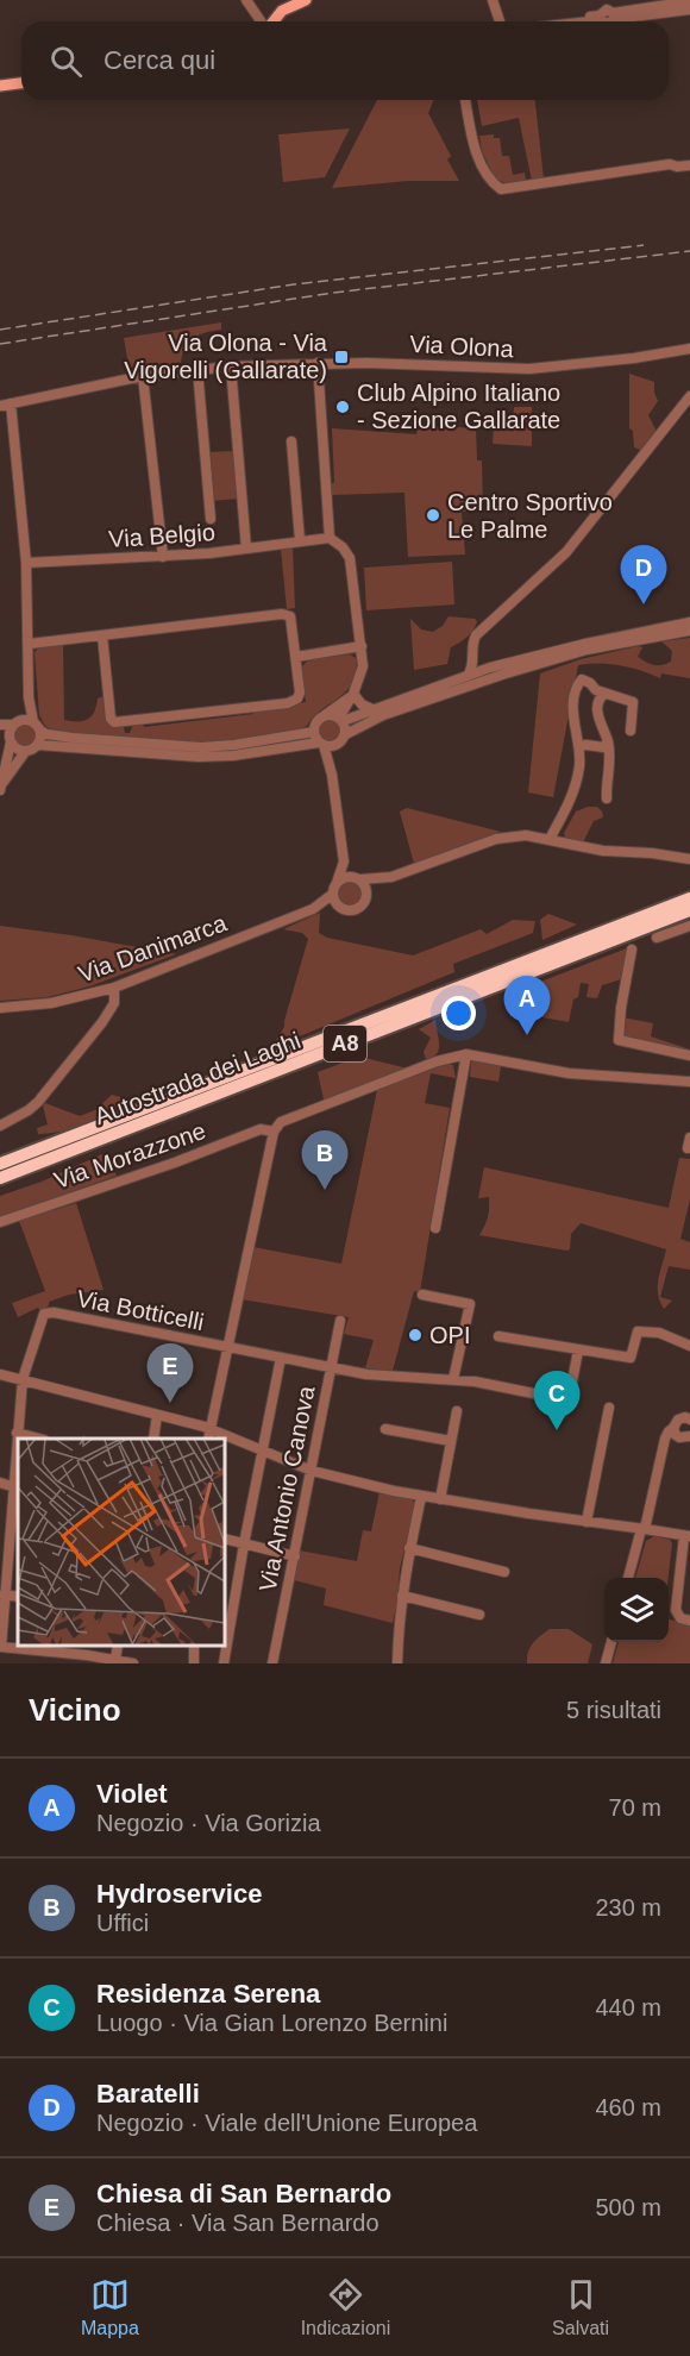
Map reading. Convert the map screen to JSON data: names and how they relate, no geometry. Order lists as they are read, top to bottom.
{
  "streets": {
    "highway": ["A8", "Autostrada dei Laghi"],
    "street": [
      "Via Olona",
      "Via Belgio",
      "Via Danimarca",
      "Via Morazzone",
      "Via Botticelli",
      "Via Antonio Canova"
    ]
  },
  "crossings": [
    ["Via Botticelli", "Via Antonio Canova"]
  ],
  "places": {
    "transit": ["Via Olona - Via Vigorelli (Gallarate)"],
    "other": ["Club Alpino Italiano - Sezione Gallarate", "Centro Sportivo Le Palme", "OPI"]
  },
  "page": {
    "search": "Cerca qui",
    "pins": [
      "D",
      "A",
      "B",
      "E",
      "C"
    ],
    "heading": ["Vicino", "5 risultati"],
    "list": [
      {
        "mark": "A",
        "name": "Violet",
        "note": "Negozio · Via Gorizia",
        "value": "70 m"
      },
      {
        "mark": "B",
        "name": "Hydroservice",
        "note": "Uffici",
        "value": "230 m"
      },
      {
        "mark": "C",
        "name": "Residenza Serena",
        "note": "Luogo · Via Gian Lorenzo Bernini",
        "value": "440 m"
      },
      {
        "mark": "D",
        "name": "Baratelli",
        "note": "Negozio · Viale dell'Unione Europea",
        "value": "460 m"
      },
      {
        "mark": "E",
        "name": "Chiesa di San Bernardo",
        "note": "Chiesa · Via San Bernardo",
        "value": "500 m"
      }
    ],
    "nav": ["Mappa", "Indicazioni", "Salvati"]
  }
}
